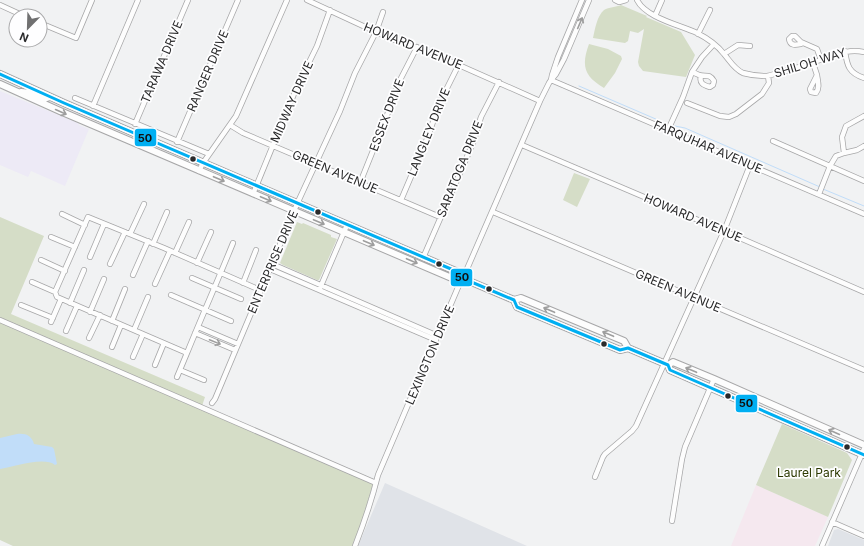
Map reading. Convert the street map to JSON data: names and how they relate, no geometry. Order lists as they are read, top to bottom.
{
  "streets": {
    "street": [
      "HOWARD AVENUE",
      "TARAWA DRIVE",
      "SHILOH WAY",
      "RANGER DRIVE",
      "MIDWAY DRIVE",
      "ESSEX DRIVE",
      "LANGLEY DRIVE",
      "FARQUHAR AVENUE",
      "SARATOGA DRIVE",
      "GREEN AVENUE",
      "ENTERPRISE DRIVE",
      "LEXINGTON DRIVE"
    ]
  },
  "crossings": [
    ["HOWARD AVENUE", "MIDWAY DRIVE"],
    ["HOWARD AVENUE", "ESSEX DRIVE"],
    ["HOWARD AVENUE", "LANGLEY DRIVE"],
    ["HOWARD AVENUE", "SARATOGA DRIVE"],
    ["HOWARD AVENUE", "ENTERPRISE DRIVE"],
    ["HOWARD AVENUE", "LEXINGTON DRIVE"],
    ["MIDWAY DRIVE", "GREEN AVENUE"],
    ["ESSEX DRIVE", "GREEN AVENUE"],
    ["LANGLEY DRIVE", "GREEN AVENUE"],
    ["FARQUHAR AVENUE", "LEXINGTON DRIVE"],
    ["SARATOGA DRIVE", "GREEN AVENUE"],
    ["GREEN AVENUE", "ENTERPRISE DRIVE"],
    ["GREEN AVENUE", "LEXINGTON DRIVE"]
  ],
  "parks": ["Laurel Park"],
  "lines": ["transit line 50"],
  "north": "bottom left"
}
